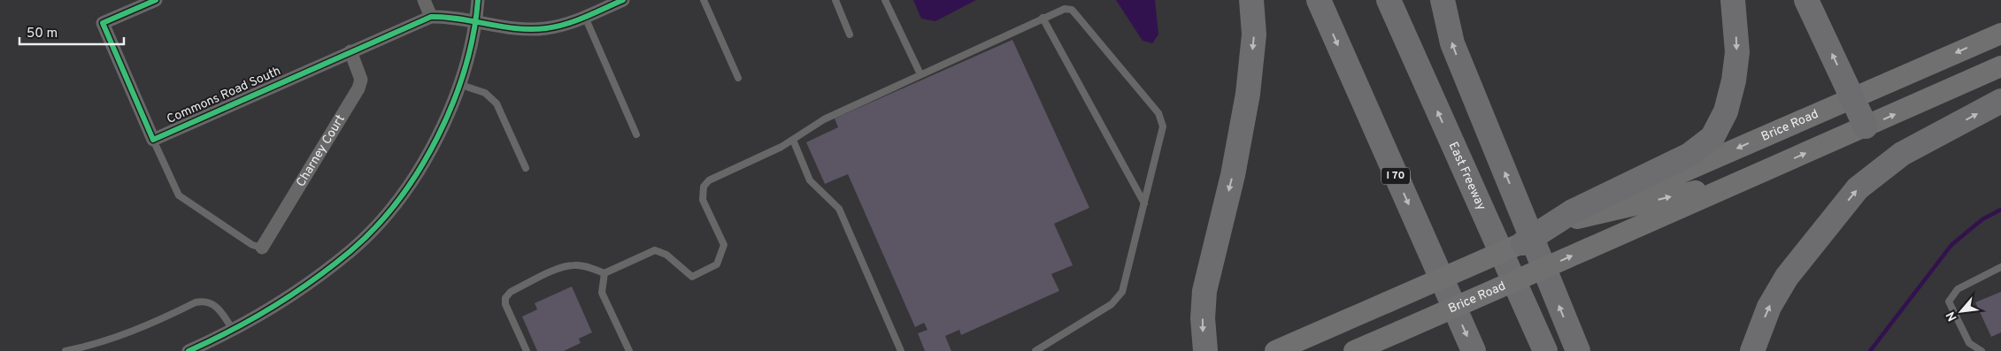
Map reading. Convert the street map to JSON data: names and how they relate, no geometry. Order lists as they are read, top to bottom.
{
  "streets": {
    "highway": ["East Freeway", "I 70"],
    "main road": ["Brice Road"],
    "street": ["Commons Road South", "Charney Court"]
  },
  "crossings": [
    ["Commons Road South", "Charney Court"]
  ],
  "scale_bar": "50 m",
  "north": "bottom left"
}
